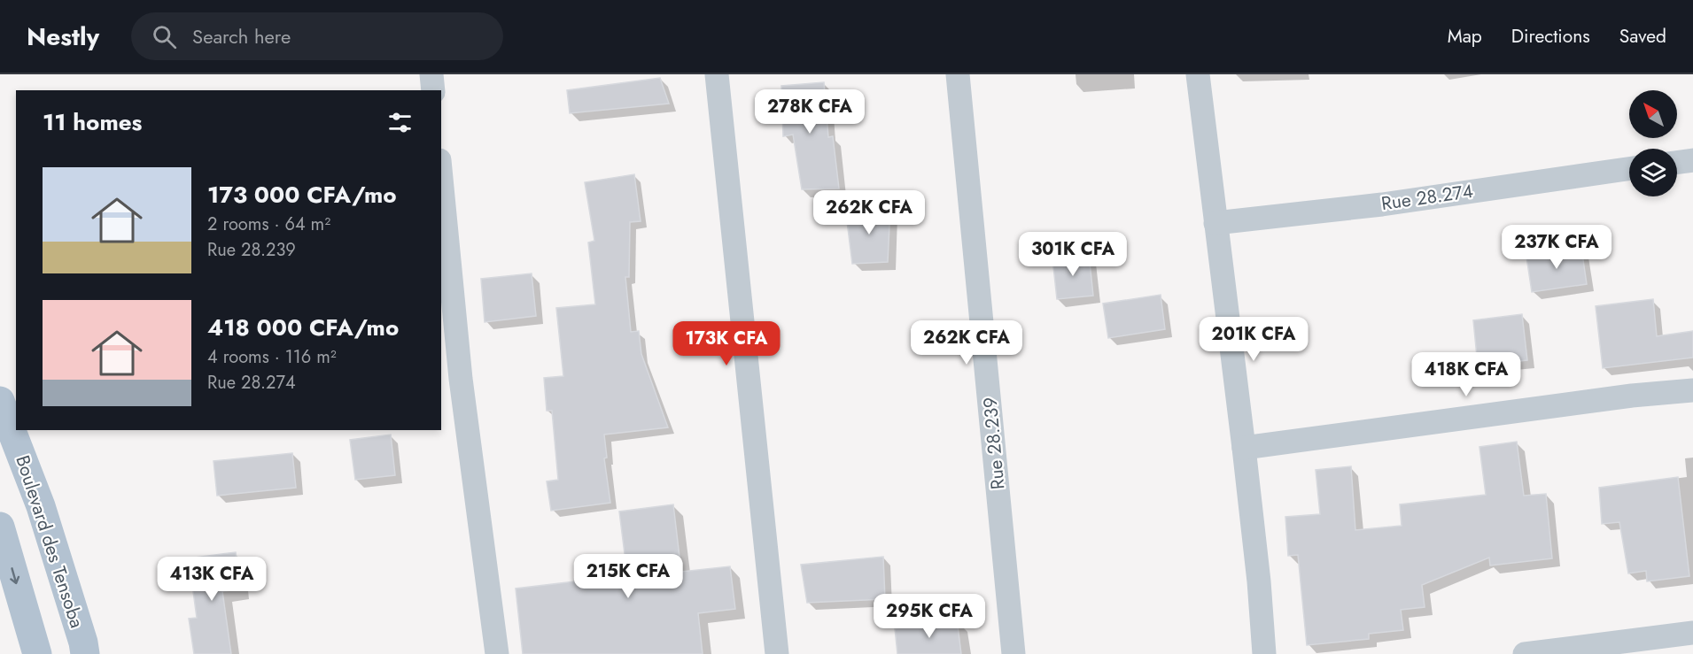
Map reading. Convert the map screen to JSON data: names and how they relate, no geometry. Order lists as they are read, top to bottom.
{
  "streets": {
    "main road": ["Boulevard des Tensoba"],
    "street": ["Rue 28.274", "Rue 28.239"]
  },
  "north": "top left",
  "page": {
    "header": "Nestly",
    "search": "Search here",
    "nav": ["Map", "Directions", "Saved"],
    "price": [
      "278K CFA",
      "262K CFA",
      "237K CFA",
      "301K CFA",
      "201K CFA",
      "262K CFA",
      "173K CFA",
      "418K CFA",
      "215K CFA",
      "413K CFA",
      "295K CFA"
    ],
    "heading": "11 homes",
    "list": [
      {
        "name": "173 000 CFA/mo",
        "note": "2 rooms · 64 m² · Rue 28.239"
      },
      {
        "name": "418 000 CFA/mo",
        "note": "4 rooms · 116 m² · Rue 28.274"
      }
    ]
  }
}
